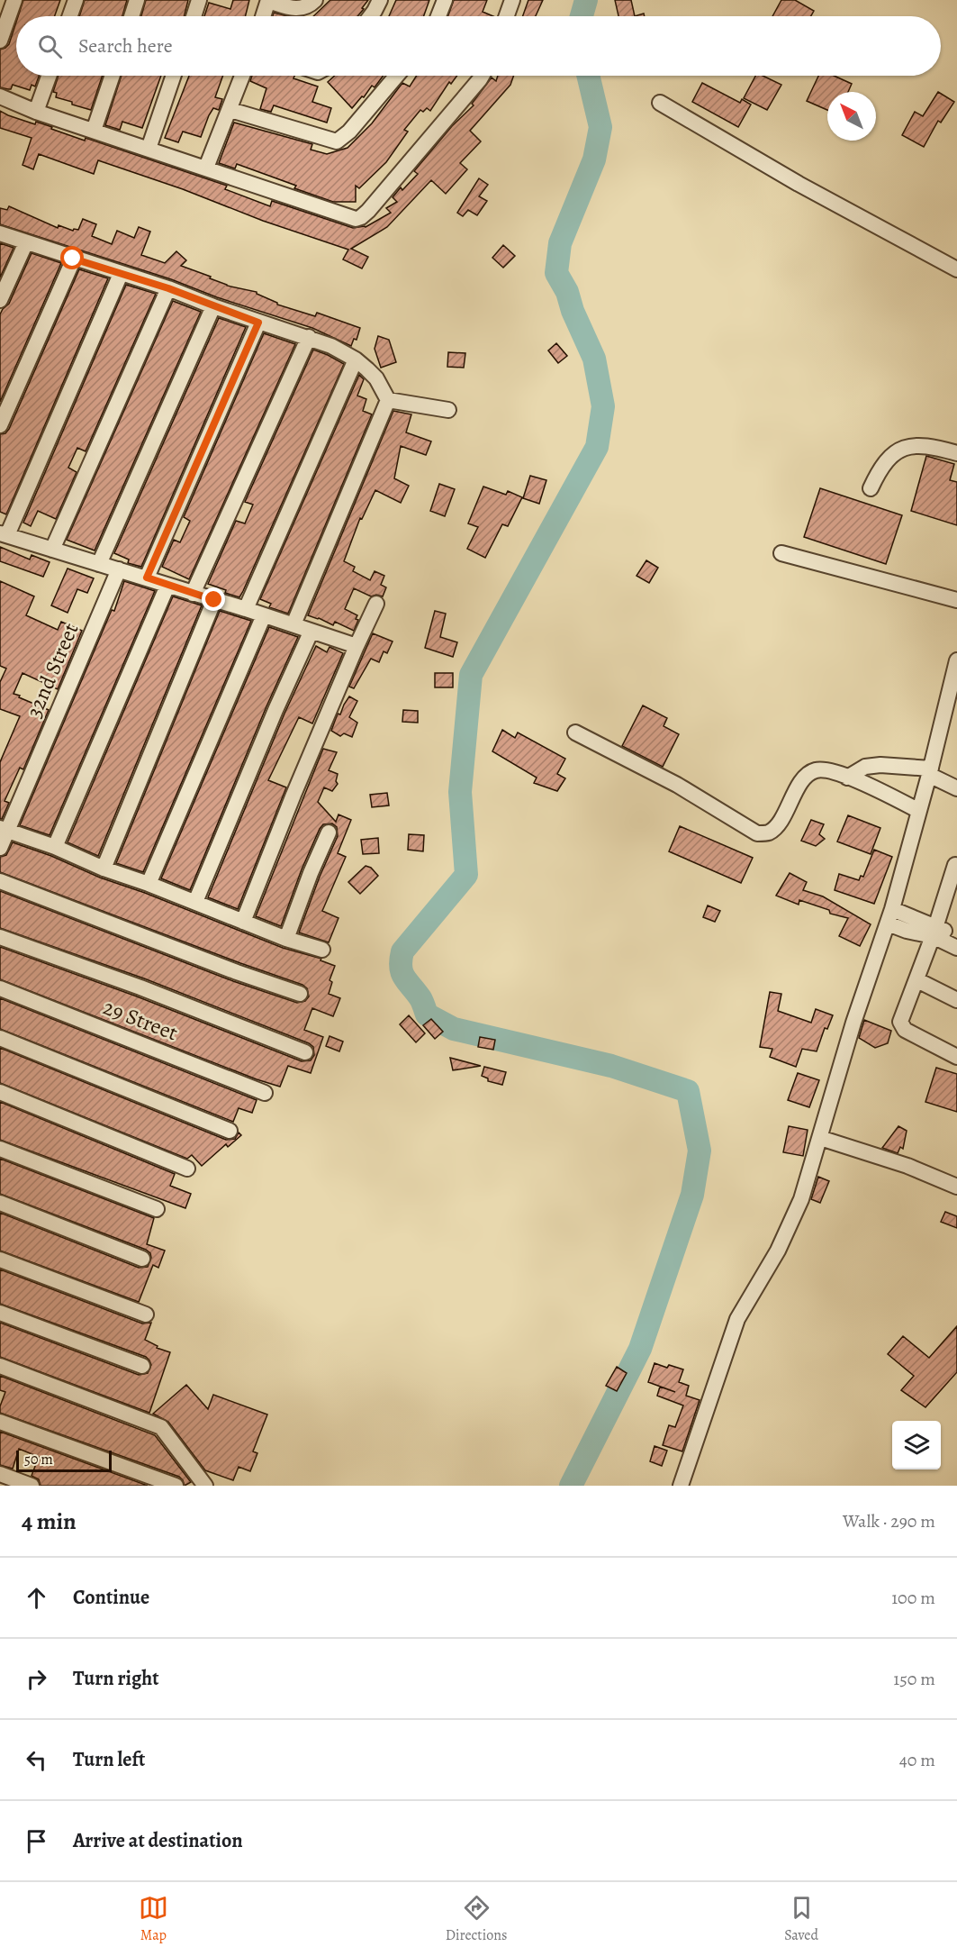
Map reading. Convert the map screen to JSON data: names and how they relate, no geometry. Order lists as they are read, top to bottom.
{
  "streets": {
    "street": ["32nd Street", "29 Street"]
  },
  "scale_bar": "50 m",
  "north": "top left",
  "page": {
    "search": "Search here",
    "scale": "50 m",
    "heading": ["4 min", "Walk · 290 m"],
    "list": [
      ["Continue", "100 m"],
      ["Turn right", "150 m"],
      ["Turn left", "40 m"],
      "Arrive at destination"
    ],
    "nav": ["Map", "Directions", "Saved"]
  }
}
